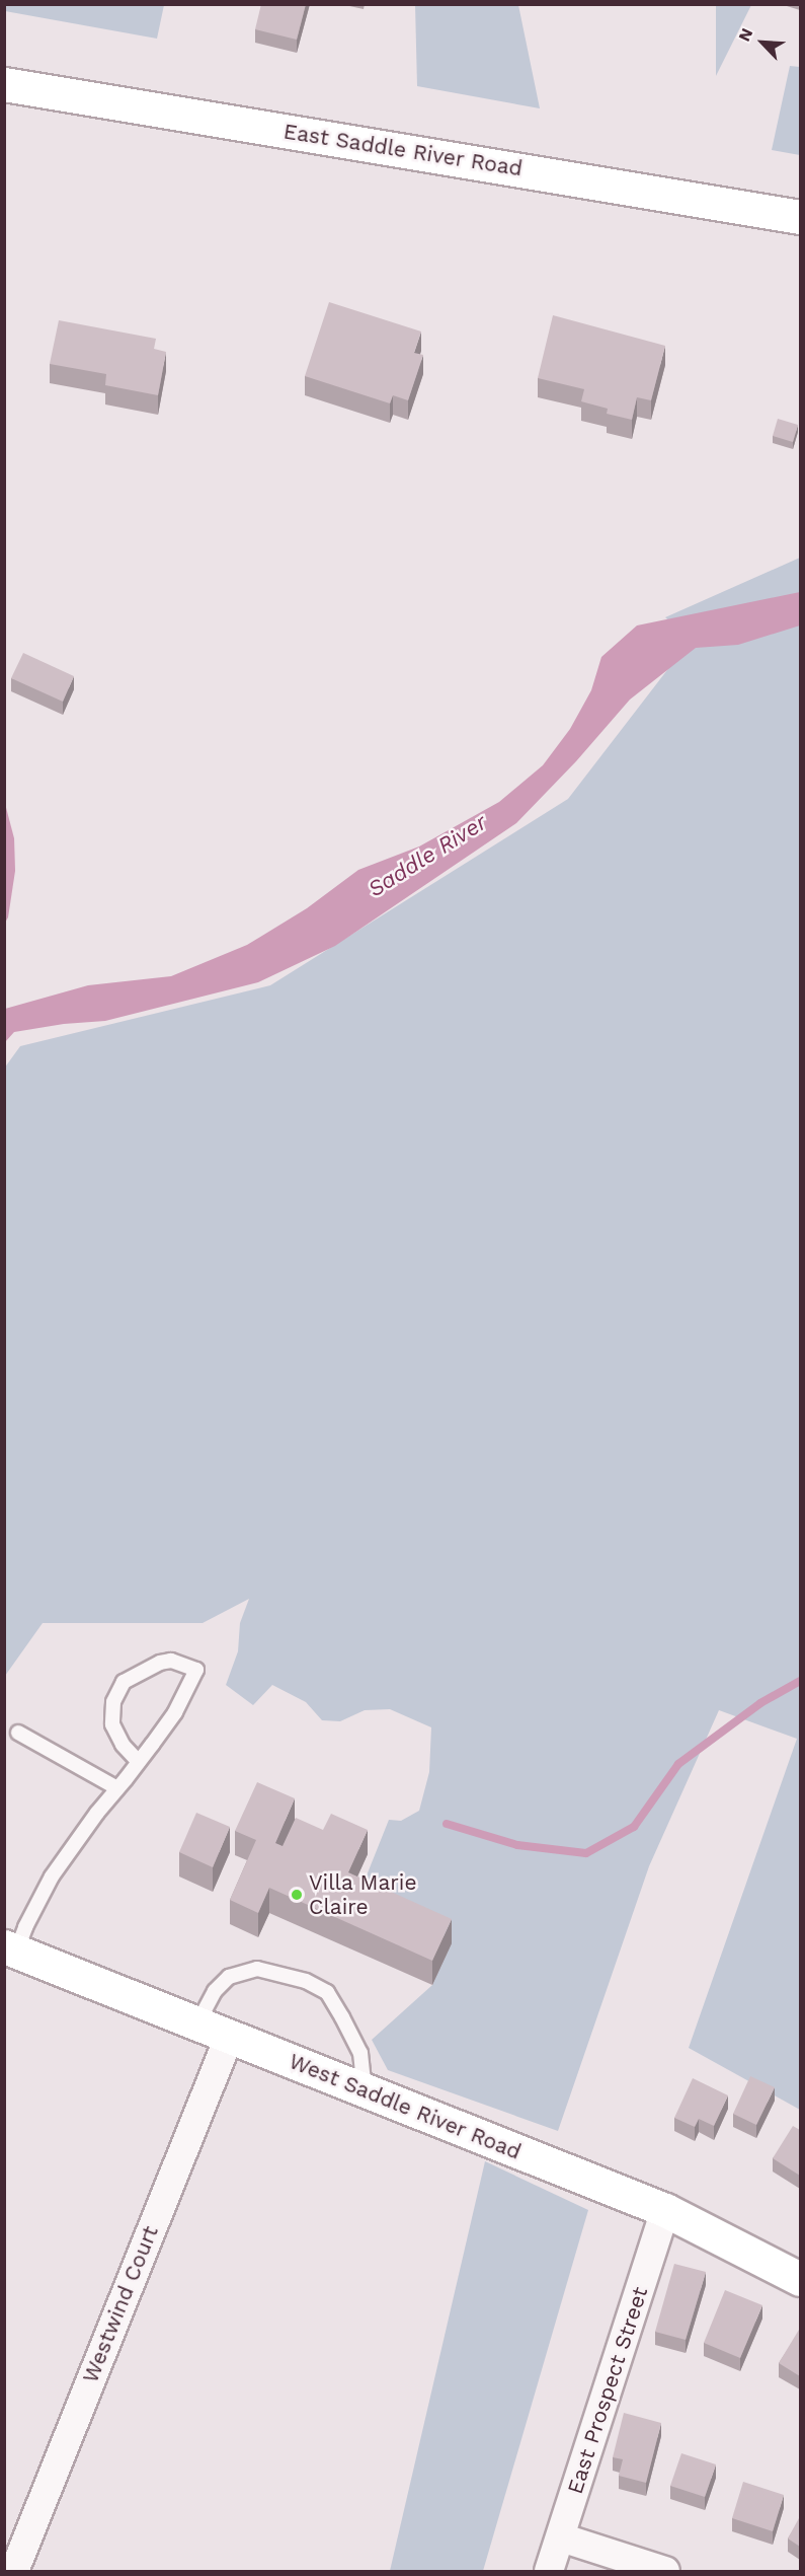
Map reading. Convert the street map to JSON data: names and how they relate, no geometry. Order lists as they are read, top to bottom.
{
  "streets": {
    "street": [
      "East Saddle River Road",
      "West Saddle River Road",
      "Westwind Court",
      "East Prospect Street"
    ]
  },
  "crossings": [
    ["West Saddle River Road", "Westwind Court"],
    ["West Saddle River Road", "East Prospect Street"]
  ],
  "water": ["Saddle River"],
  "places": ["Villa Marie Claire"],
  "north": "top left"
}
